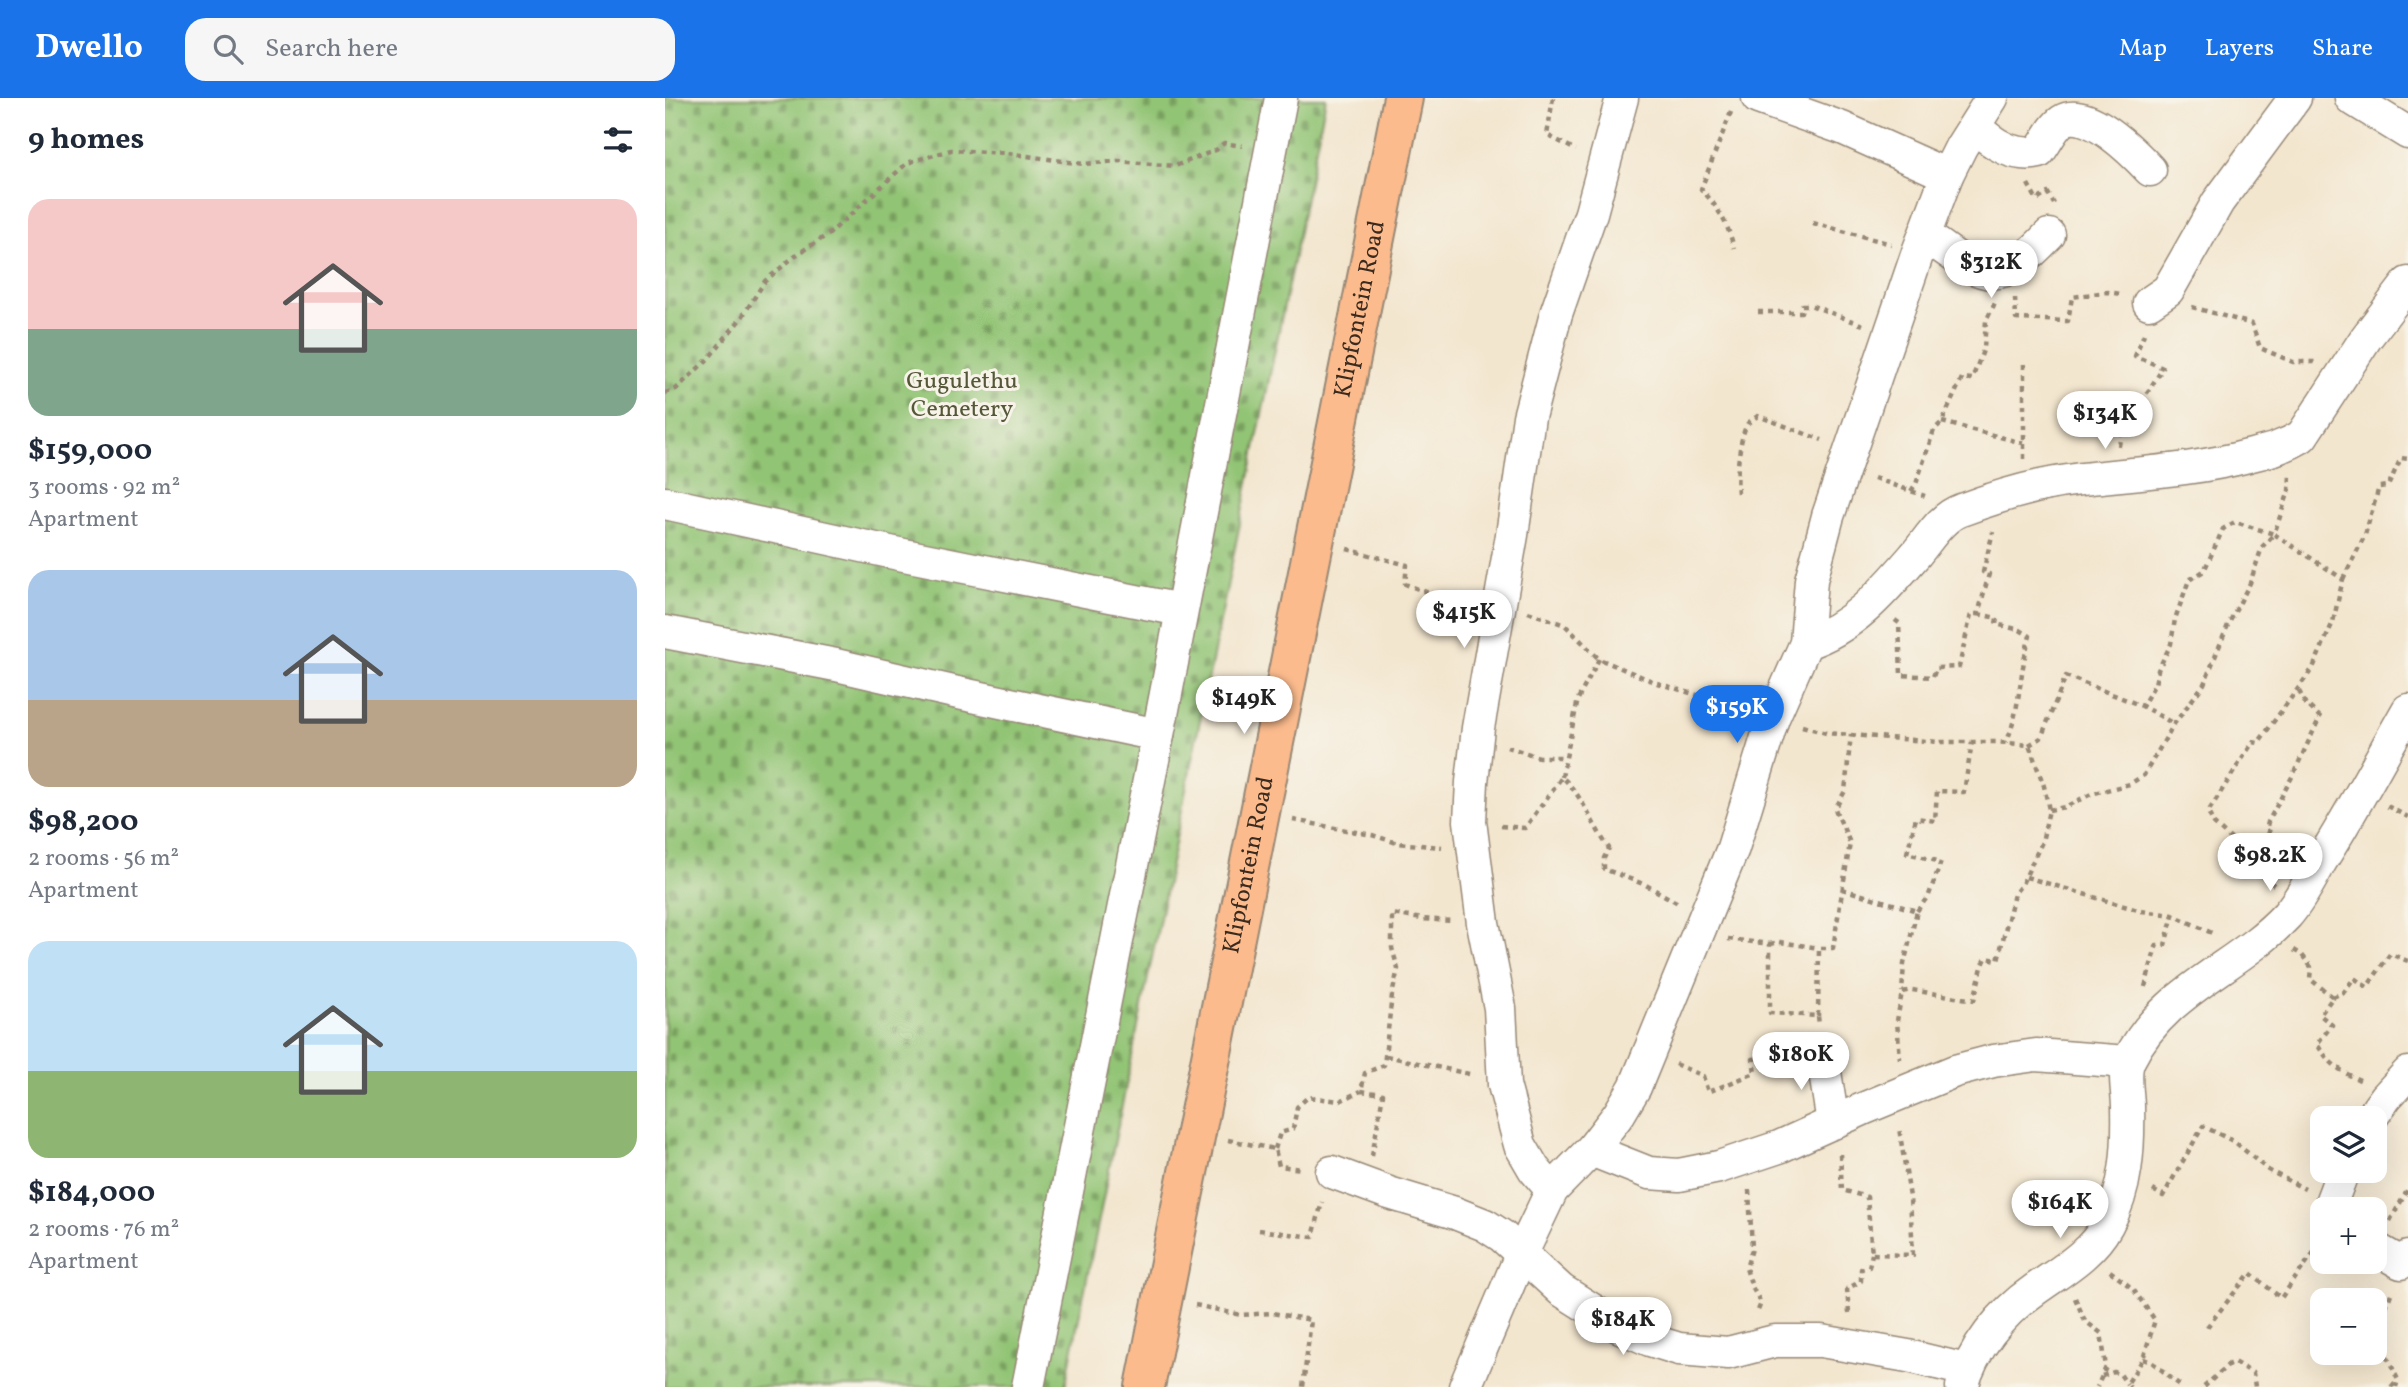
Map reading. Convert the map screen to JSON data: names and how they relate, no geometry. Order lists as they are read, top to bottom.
{
  "streets": {
    "main road": ["Klipfontein Road"]
  },
  "parks": ["Gugulethu Cemetery"],
  "page": {
    "header": "Dwello",
    "search": "Search here",
    "nav": ["Map", "Layers", "Share"],
    "heading": "9 homes",
    "list": [
      {
        "name": "$159,000",
        "note": "3 rooms · 92 m² · Apartment"
      },
      {
        "name": "$98,200",
        "note": "2 rooms · 56 m² · Apartment"
      },
      {
        "name": "$184,000",
        "note": "2 rooms · 76 m² · Apartment"
      }
    ],
    "price": [
      "$312K",
      "$134K",
      "$415K",
      "$149K",
      "$159K",
      "$98.2K",
      "$180K",
      "$164K",
      "$184K"
    ],
    "map_buttons": ["+", "−"]
  }
}
